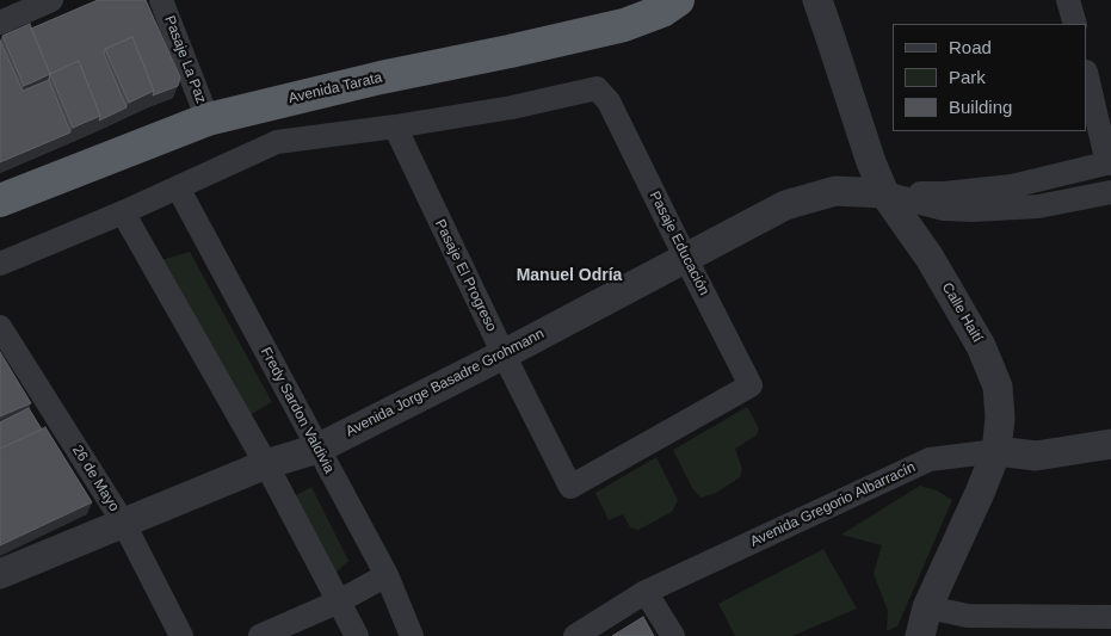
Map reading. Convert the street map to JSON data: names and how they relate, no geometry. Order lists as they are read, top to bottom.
{
  "streets": {
    "highway": ["Avenida Tarata"],
    "street": [
      "Pasaje La Paz",
      "Pasaje Educación",
      "Pasaje El Progreso",
      "Calle Haití",
      "Avenida Jorge Basadre Grohmann",
      "Fredy Sardon Valdivia",
      "26 de Mayo",
      "Avenida Gregorio Albarracín"
    ]
  },
  "crossings": [
    ["Pasaje La Paz", "Avenida Tarata"],
    ["Pasaje Educación", "Pasaje El Progreso"],
    ["Pasaje Educación", "Avenida Jorge Basadre Grohmann"],
    ["Pasaje El Progreso", "Avenida Jorge Basadre Grohmann"],
    ["Calle Haití", "Avenida Jorge Basadre Grohmann"],
    ["Calle Haití", "Avenida Gregorio Albarracín"],
    ["Avenida Jorge Basadre Grohmann", "Fredy Sardon Valdivia"],
    ["Avenida Jorge Basadre Grohmann", "26 de Mayo"]
  ],
  "districts": ["Manuel Odría"],
  "legend": ["Road", "Park", "Building"]
}
